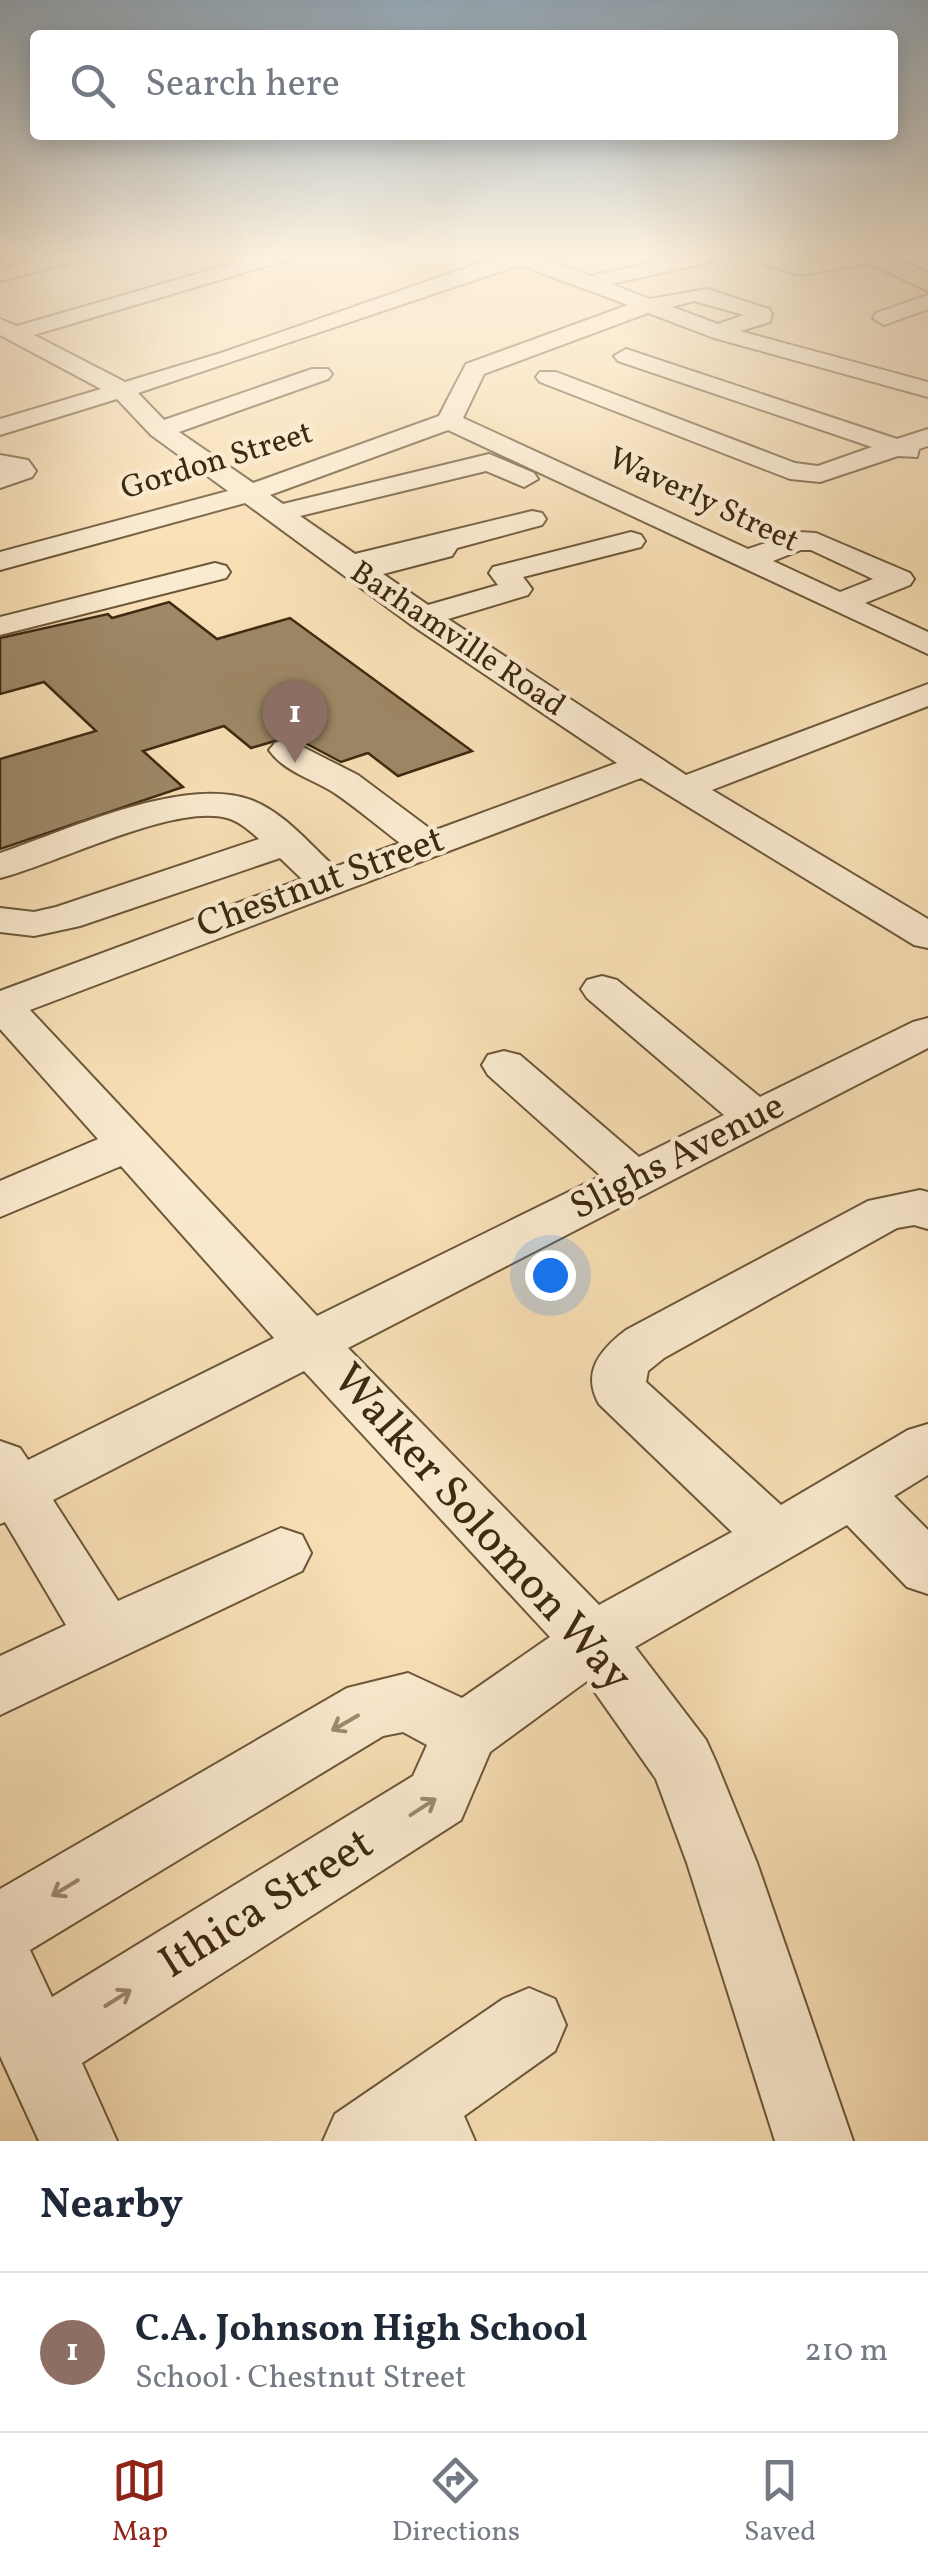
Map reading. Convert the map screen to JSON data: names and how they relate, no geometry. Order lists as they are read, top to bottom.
{
  "streets": {
    "street": [
      "Gordon Street",
      "Waverly Street",
      "Barhamville Road",
      "Chestnut Street",
      "Slighs Avenue",
      "Walker Solomon Way",
      "Ithica Street"
    ]
  },
  "crossings": [
    ["Gordon Street", "Waverly Street"],
    ["Gordon Street", "Barhamville Road"],
    ["Barhamville Road", "Chestnut Street"],
    ["Chestnut Street", "Walker Solomon Way"],
    ["Slighs Avenue", "Walker Solomon Way"]
  ],
  "page": {
    "search": "Search here",
    "pins": "1",
    "heading": "Nearby",
    "list": [
      {
        "mark": "1",
        "name": "C.A. Johnson High School",
        "note": "School · Chestnut Street",
        "value": "210 m"
      }
    ],
    "nav": ["Map", "Directions", "Saved"]
  }
}
